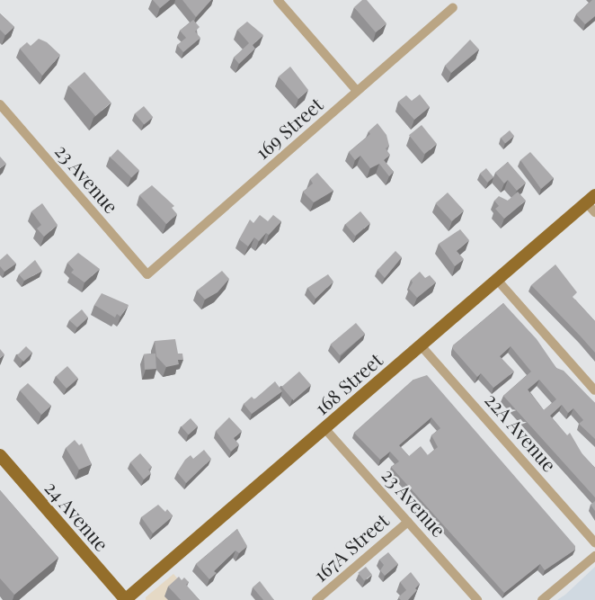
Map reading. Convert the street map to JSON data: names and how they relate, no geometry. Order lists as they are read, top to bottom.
{
  "streets": {
    "main road": ["168 Street", "24 Avenue"],
    "street": [
      "169 Street",
      "23 Avenue",
      "22A Avenue",
      "167A Street"
    ]
  },
  "crossings": [
    ["169 Street", "23 Avenue"],
    ["23 Avenue", "168 Street"],
    ["23 Avenue", "167A Street"],
    ["168 Street", "22A Avenue"],
    ["168 Street", "24 Avenue"]
  ]
}
